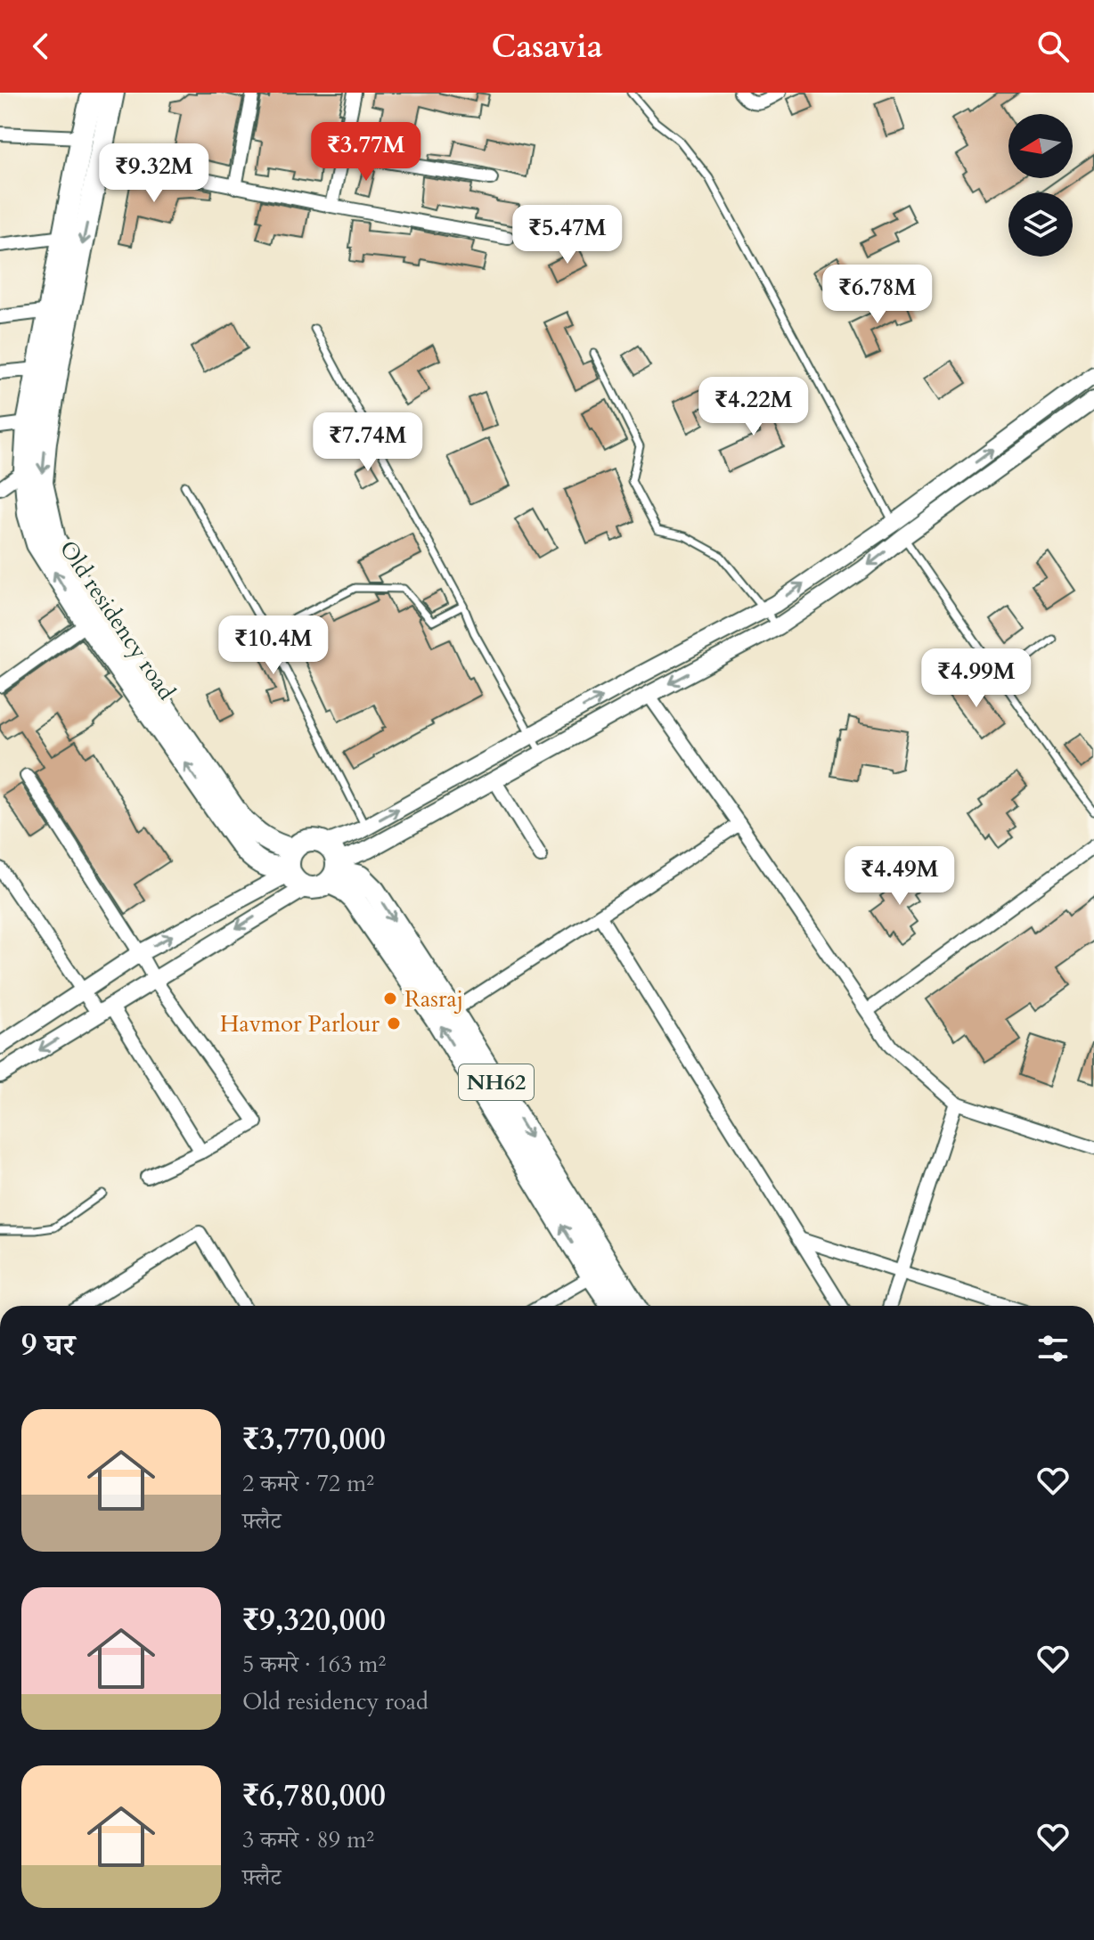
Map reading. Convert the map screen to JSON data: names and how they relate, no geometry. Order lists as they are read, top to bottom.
{
  "streets": {
    "highway": ["Old residency road", "NH62"]
  },
  "crossings": [
    ["Old residency road", "NH62"]
  ],
  "places": ["Rasraj", "Havmor Parlour"],
  "north": "left",
  "page": {
    "header": "Casavia",
    "price": [
      "₹3.77M",
      "₹9.32M",
      "₹5.47M",
      "₹6.78M",
      "₹4.22M",
      "₹7.74M",
      "₹10.4M",
      "₹4.99M",
      "₹4.49M"
    ],
    "heading": "9 घर",
    "list": [
      {
        "name": "₹3,770,000",
        "note": "2 कमरे · 72 m² · फ़्लैट"
      },
      {
        "name": "₹9,320,000",
        "note": "5 कमरे · 163 m² · Old residency road"
      },
      {
        "name": "₹6,780,000",
        "note": "3 कमरे · 89 m² · फ़्लैट"
      }
    ]
  }
}
